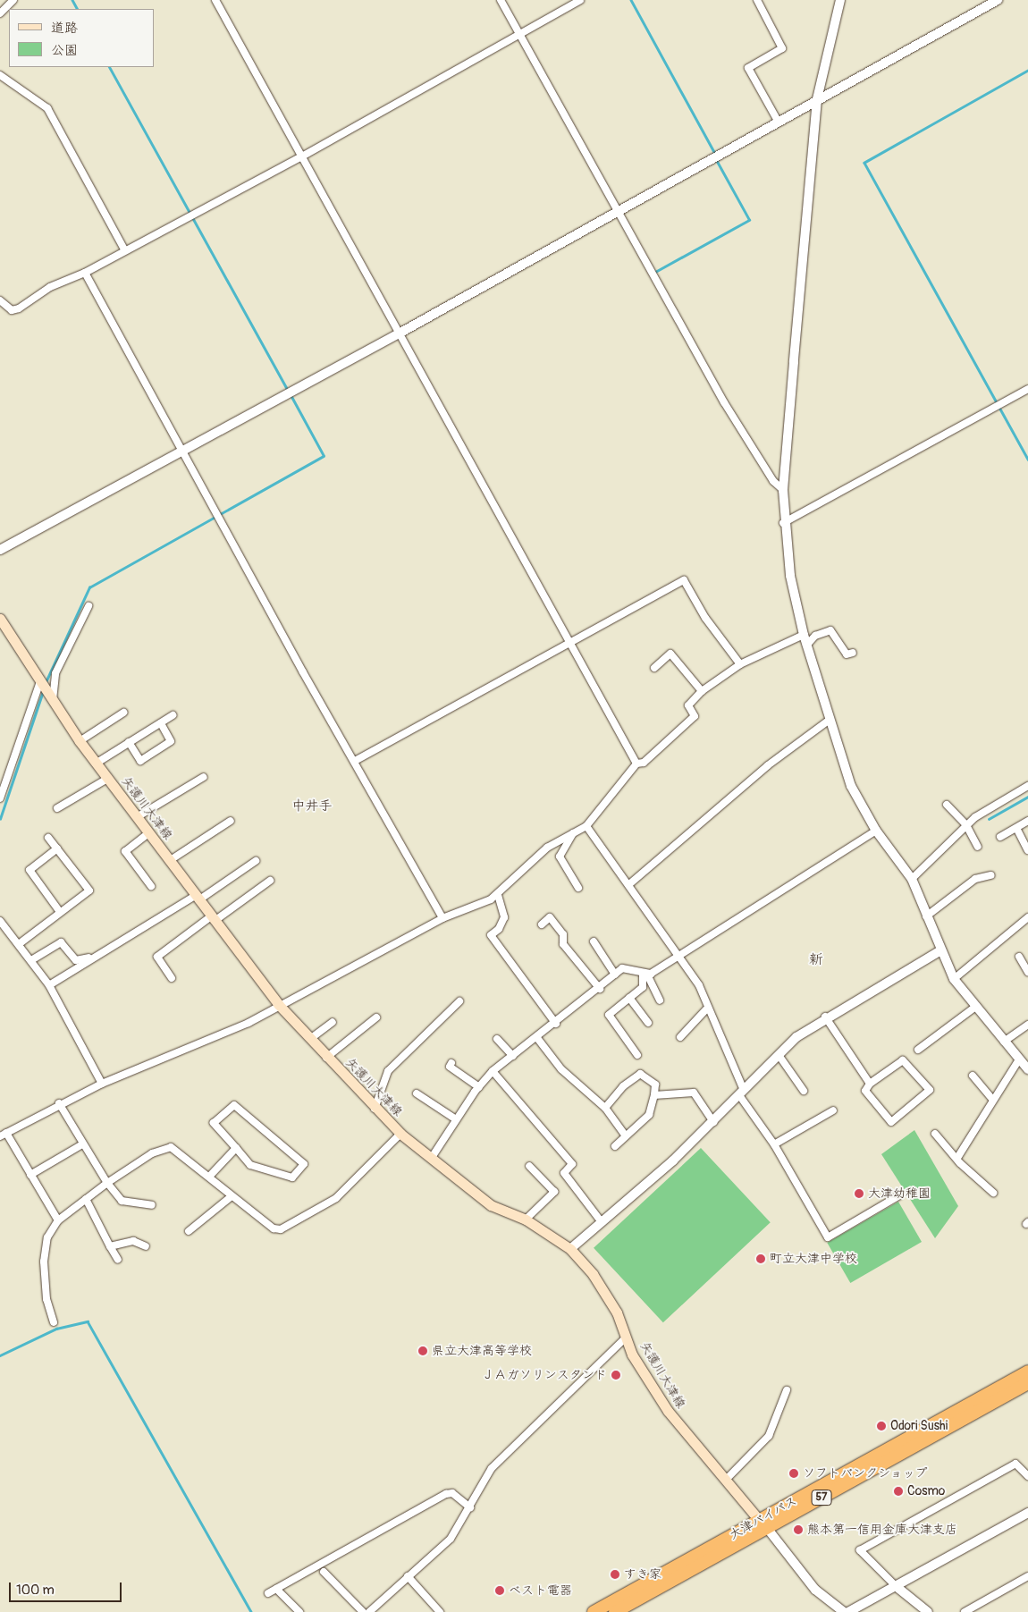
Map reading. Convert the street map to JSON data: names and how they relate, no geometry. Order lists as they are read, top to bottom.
{
  "streets": {
    "highway": ["57", "大津バイパス"],
    "main road": ["矢護川大津線"]
  },
  "crossings": [
    ["矢護川大津線", "大津バイパス"]
  ],
  "districts": ["中井手", "新"],
  "places": [
    "大津幼稚園",
    "町立大津中学校",
    "県立大津高等学校",
    "ＪＡガソリンスタンド",
    "Odori Sushi",
    "ソフトバンクショップ",
    "Cosmo",
    "熊本第一信用金庫大津支店",
    "すき家",
    "ベスト電器"
  ],
  "legend": ["道路", "公園"],
  "scale_bar": "100 m"
}
